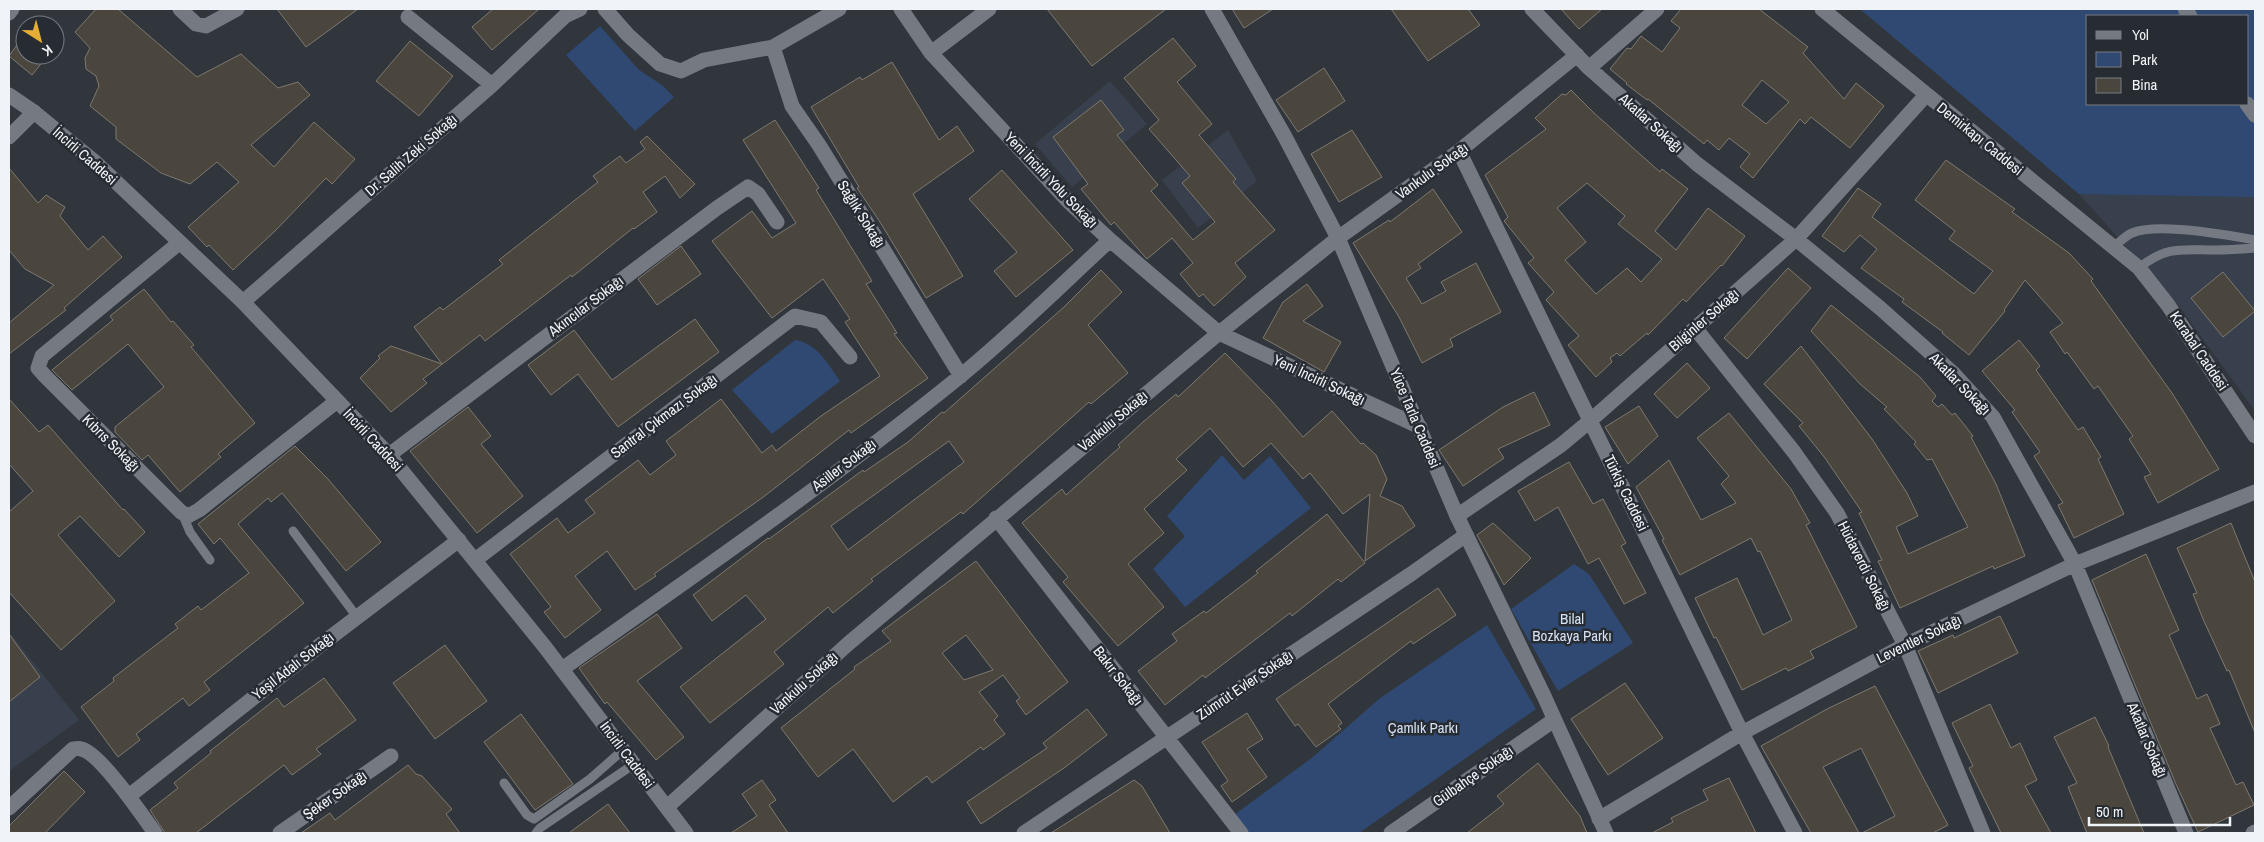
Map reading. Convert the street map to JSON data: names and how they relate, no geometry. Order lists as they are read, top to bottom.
{
  "streets": {
    "street": [
      "Akatlar Sokağı",
      "Demirkapı Caddesi",
      "Dr. Salih Zeki Sokağı",
      "İncirli Caddesi",
      "Vankulu Sokağı",
      "Yeni İncirli Yolu Sokağı",
      "Sağlık Sokağı",
      "Akıncılar Sokağı",
      "Bilginler Sokağı",
      "Karabal Caddesi",
      "Yeni İncirli Sokağı",
      "Santral Çıkmazı Sokağı",
      "Yüce Tarla Caddesi",
      "Kıbrıs Sokağı",
      "Asiller Sokağı",
      "Türkiş Caddesi",
      "Hüdaverdi Sokağı",
      "Leventler Sokağı",
      "Yeşil Adalı Sokağı",
      "Bakır Sokağı",
      "Zümrüt Evler Sokağı",
      "Gülbahçe Sokağı",
      "Şeker Sokağı"
    ]
  },
  "crossings": [
    ["Akatlar Sokağı", "Vankulu Sokağı"],
    ["Akatlar Sokağı", "Bilginler Sokağı"],
    ["Akatlar Sokağı", "Leventler Sokağı"],
    ["Demirkapı Caddesi", "Bilginler Sokağı"],
    ["Demirkapı Caddesi", "Karabal Caddesi"],
    ["Dr. Salih Zeki Sokağı", "İncirli Caddesi"],
    ["İncirli Caddesi", "Vankulu Sokağı"],
    ["İncirli Caddesi", "Akıncılar Sokağı"],
    ["İncirli Caddesi", "Santral Çıkmazı Sokağı"],
    ["İncirli Caddesi", "Kıbrıs Sokağı"],
    ["İncirli Caddesi", "Asiller Sokağı"],
    ["İncirli Caddesi", "Yeşil Adalı Sokağı"],
    ["Vankulu Sokağı", "Yeni İncirli Yolu Sokağı"],
    ["Vankulu Sokağı", "Yeni İncirli Sokağı"],
    ["Vankulu Sokağı", "Yüce Tarla Caddesi"],
    ["Vankulu Sokağı", "Türkiş Caddesi"],
    ["Vankulu Sokağı", "Bakır Sokağı"],
    ["Yeni İncirli Yolu Sokağı", "Yeni İncirli Sokağı"],
    ["Yeni İncirli Yolu Sokağı", "Asiller Sokağı"],
    ["Sağlık Sokağı", "Asiller Sokağı"],
    ["Bilginler Sokağı", "Yüce Tarla Caddesi"],
    ["Bilginler Sokağı", "Türkiş Caddesi"],
    ["Bilginler Sokağı", "Hüdaverdi Sokağı"],
    ["Yeni İncirli Sokağı", "Yüce Tarla Caddesi"],
    ["Yüce Tarla Caddesi", "Leventler Sokağı"],
    ["Yüce Tarla Caddesi", "Zümrüt Evler Sokağı"],
    ["Yüce Tarla Caddesi", "Gülbahçe Sokağı"],
    ["Türkiş Caddesi", "Leventler Sokağı"],
    ["Hüdaverdi Sokağı", "Leventler Sokağı"],
    ["Bakır Sokağı", "Zümrüt Evler Sokağı"]
  ],
  "parks": ["Bilal Bozkaya Parkı", "Çamlık Parkı"],
  "legend": ["Yol", "Park", "Bina"],
  "scale_bar": "50 m",
  "north": "bottom right"
}
